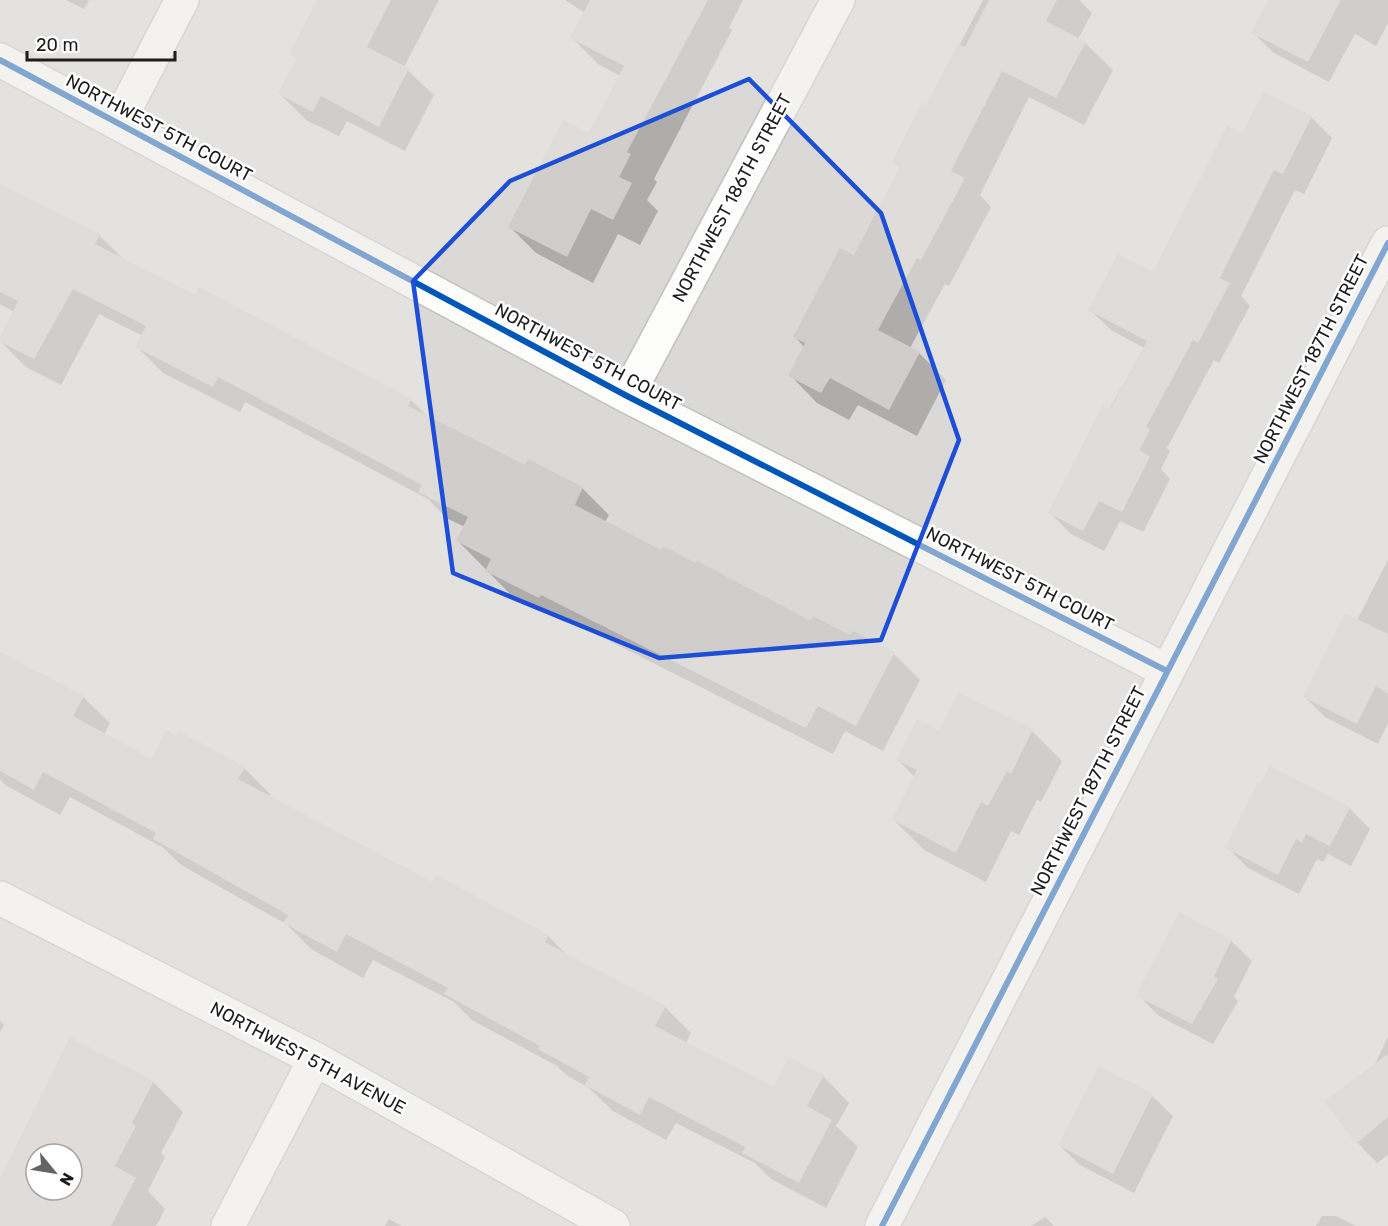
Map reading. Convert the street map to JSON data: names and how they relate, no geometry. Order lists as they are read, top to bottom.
{
  "streets": {
    "street": [
      "NORTHWEST 5TH COURT",
      "NORTHWEST 186TH STREET",
      "NORTHWEST 187TH STREET",
      "NORTHWEST 5TH AVENUE"
    ]
  },
  "crossings": [
    ["NORTHWEST 5TH COURT", "NORTHWEST 186TH STREET"],
    ["NORTHWEST 5TH COURT", "NORTHWEST 187TH STREET"]
  ],
  "scale_bar": "20 m",
  "north": "bottom right"
}
